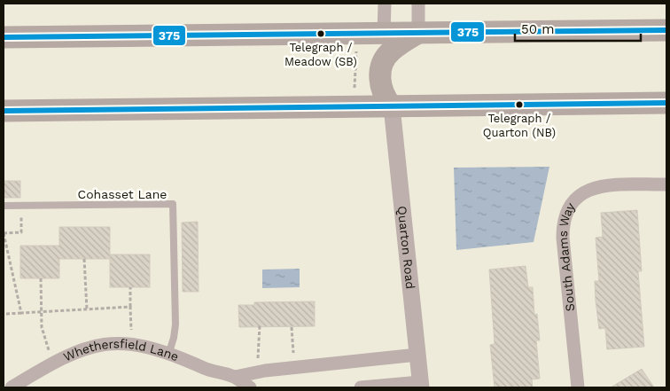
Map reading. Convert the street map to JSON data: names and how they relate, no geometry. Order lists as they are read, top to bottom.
{
  "streets": {
    "street": ["Quarton Road", "South Adams Way", "Whethersfield Lane"],
    "lane": ["Cohasset Lane"]
  },
  "crossings": [
    ["Cohasset Lane", "Whethersfield Lane"],
    ["Quarton Road", "Whethersfield Lane"]
  ],
  "places": ["Telegraph / Meadow (SB)", "Telegraph / Quarton (NB)"],
  "lines": ["transit line 375"],
  "scale_bar": "50 m"
}
